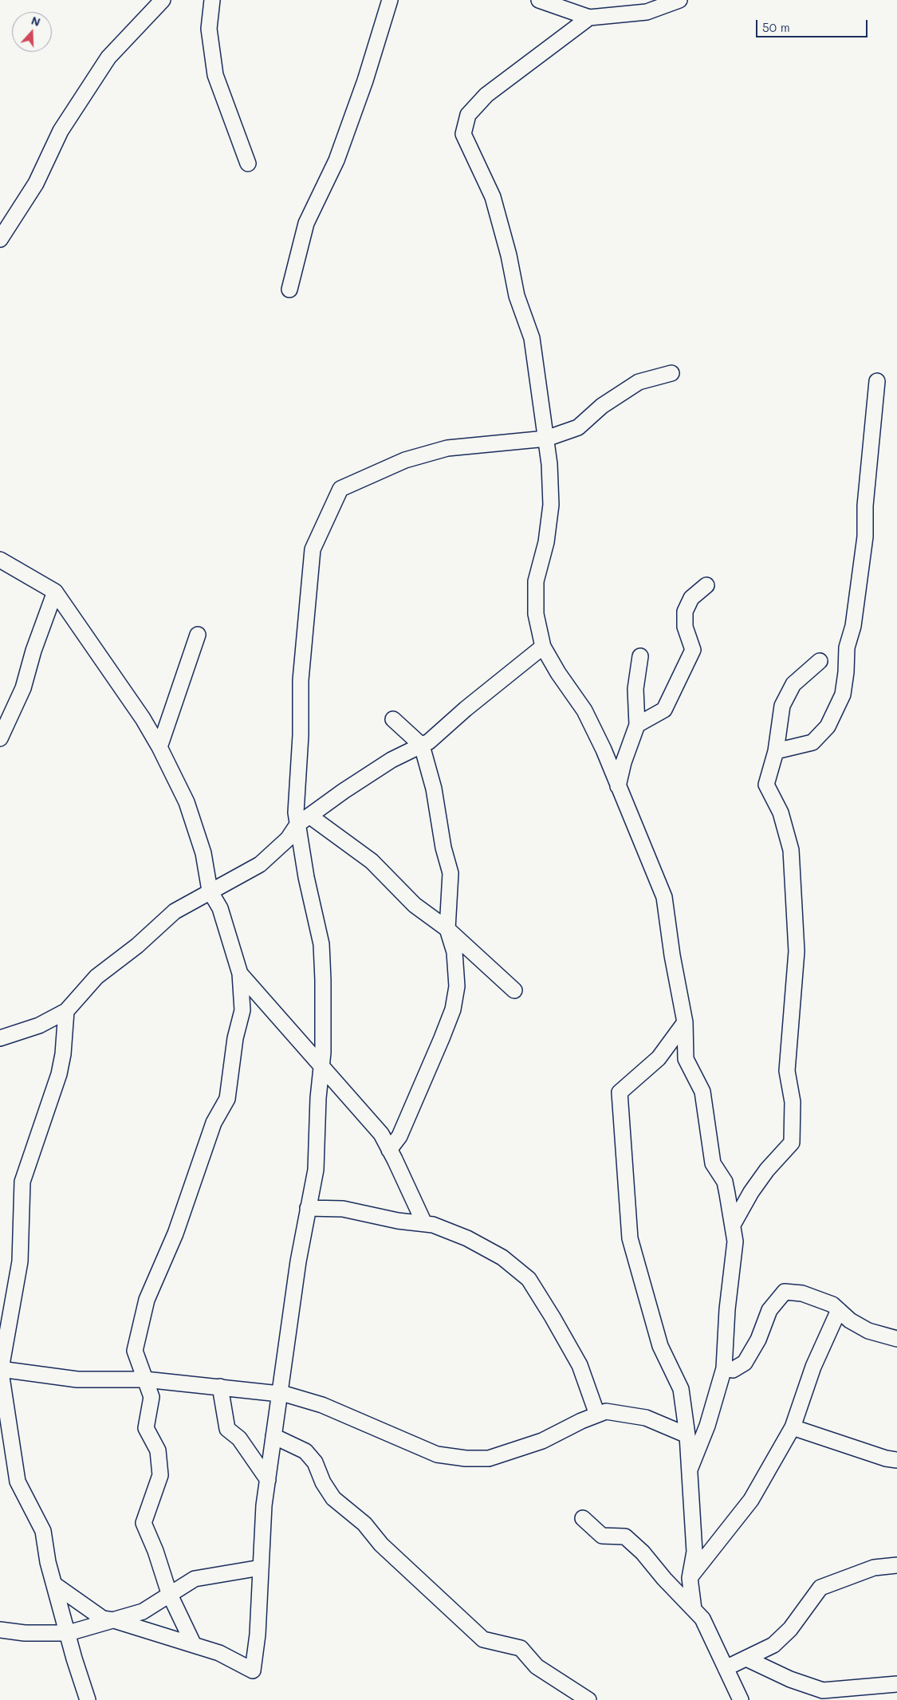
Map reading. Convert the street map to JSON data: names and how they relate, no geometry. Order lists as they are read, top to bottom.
{
  "scale_bar": "50 m",
  "north": "top"
}
